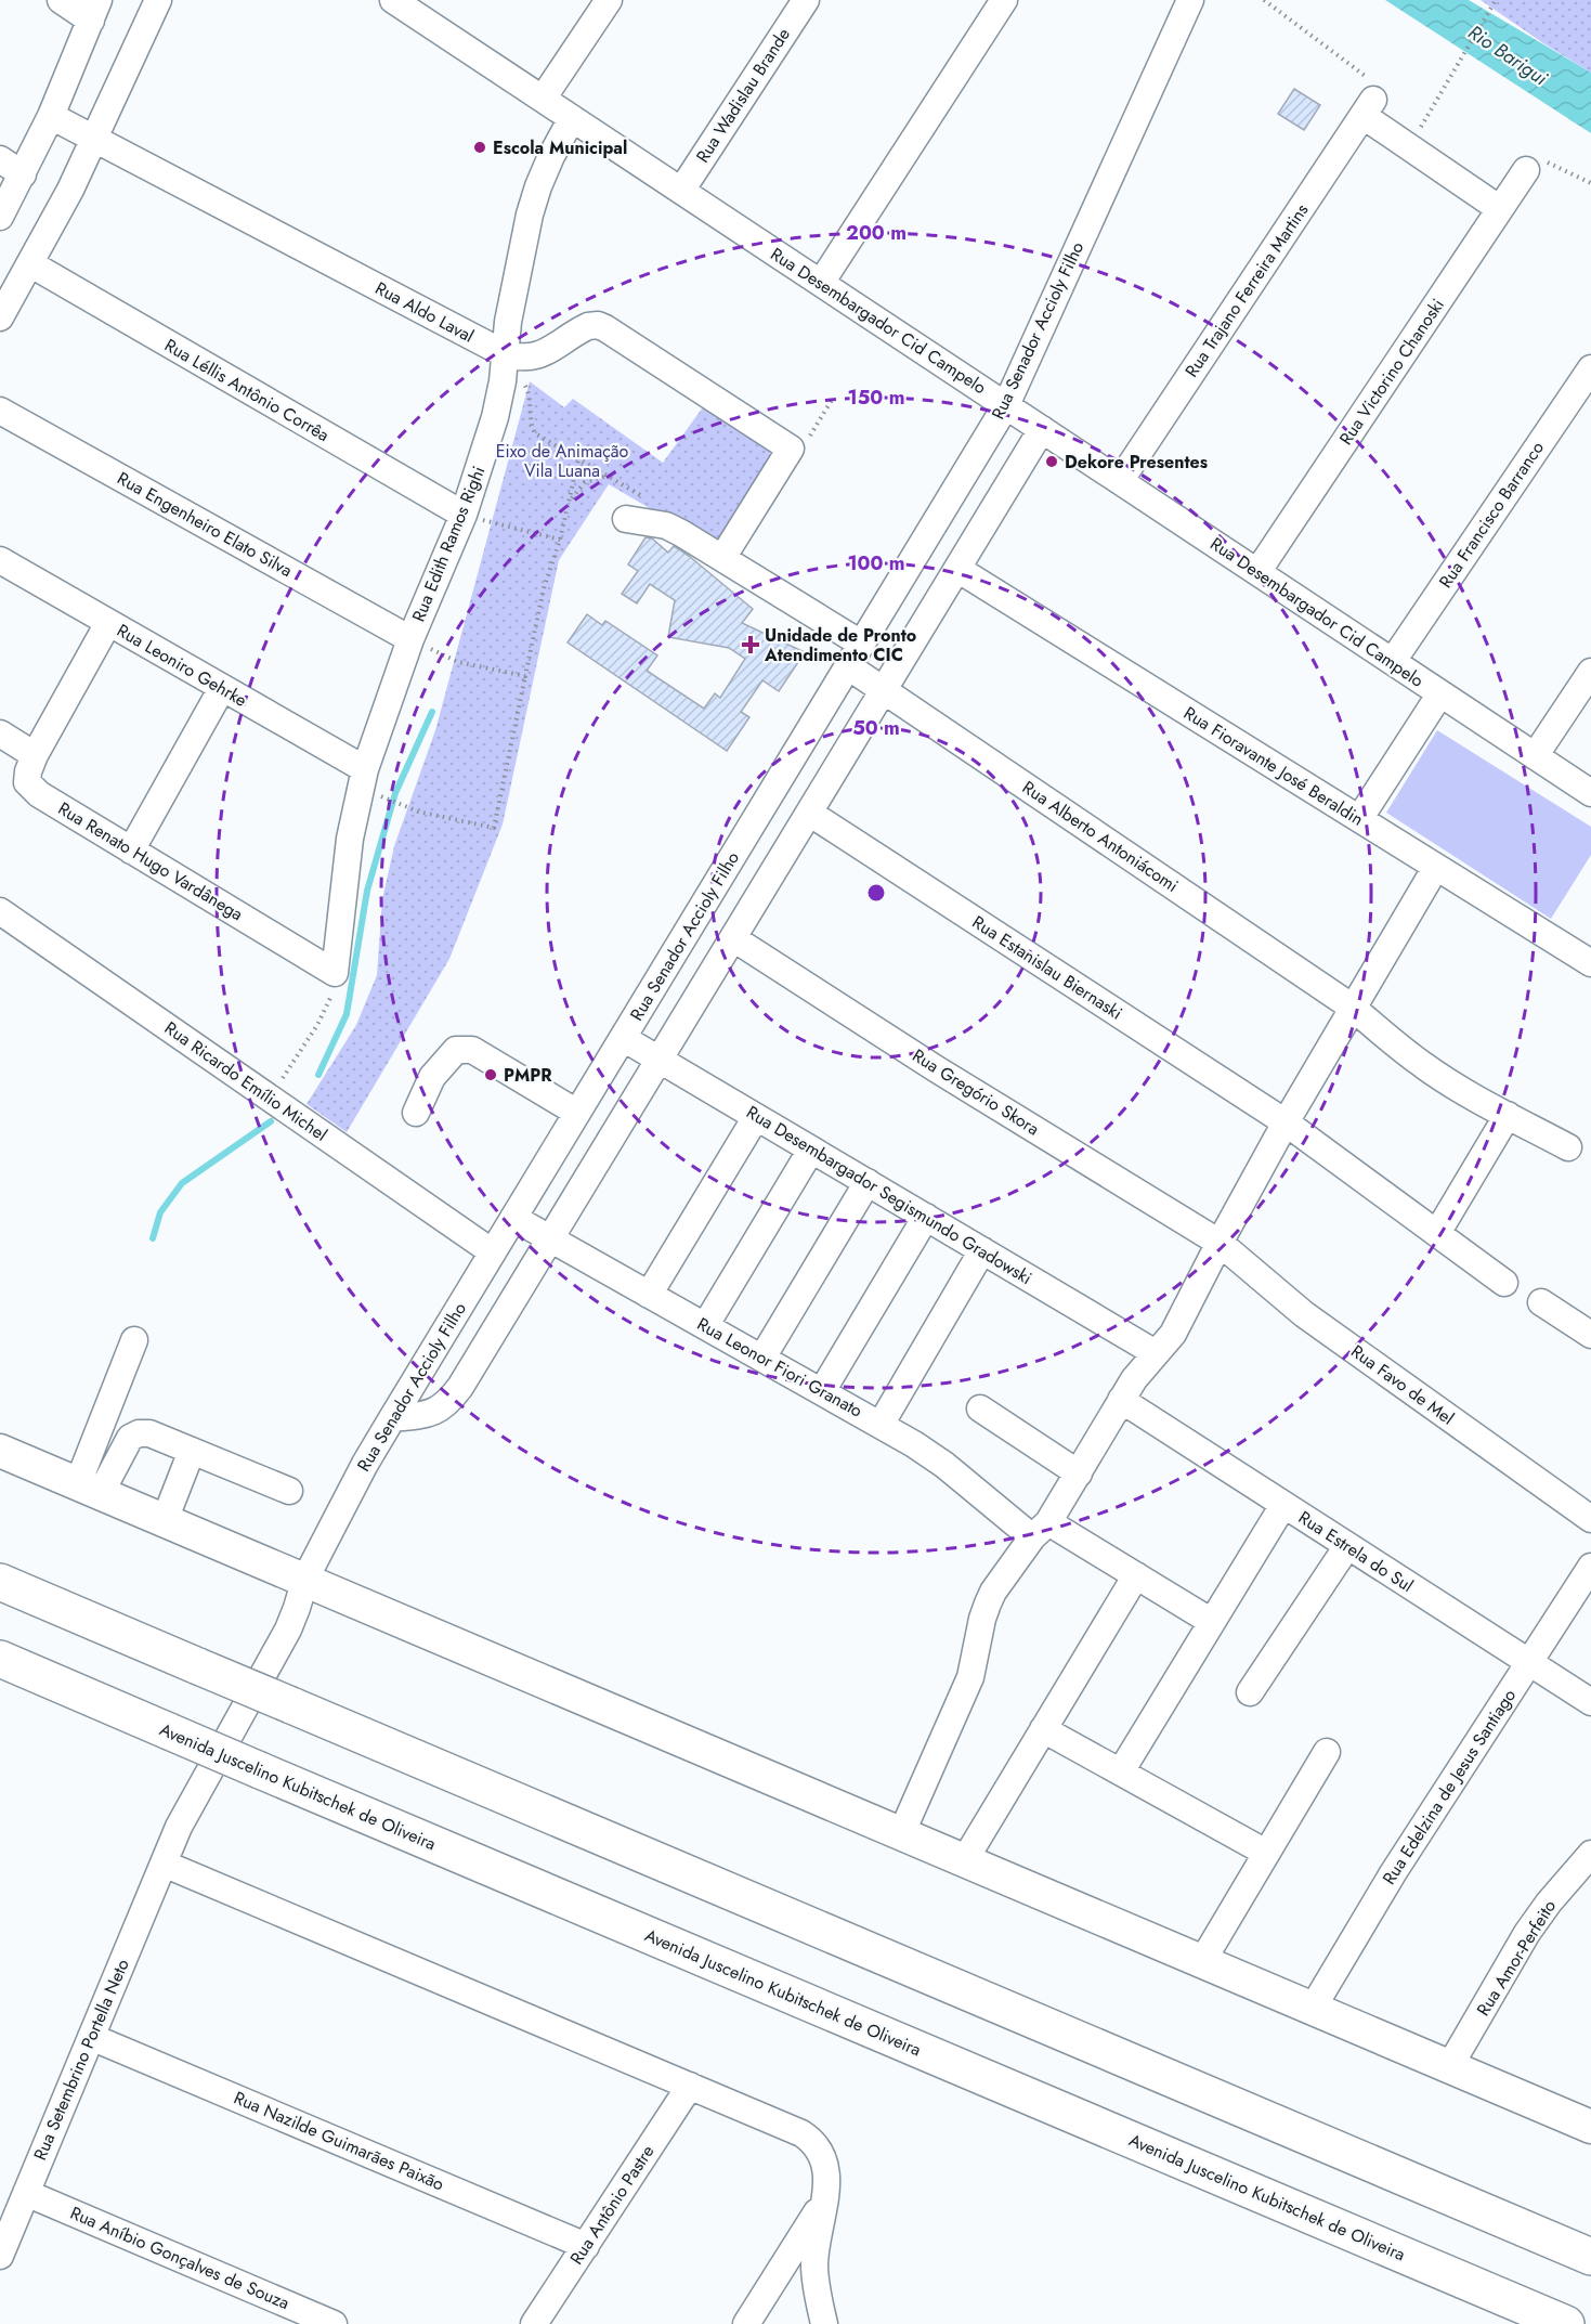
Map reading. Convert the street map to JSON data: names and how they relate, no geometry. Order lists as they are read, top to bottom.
{
  "streets": {
    "highway": ["Avenida Juscelino Kubitschek de Oliveira"],
    "street": [
      "Rua Wadislau Brande",
      "Rua Trajano Ferreira Martins",
      "Rua Aldo Laval",
      "Rua Desembargador Cid Campelo",
      "Rua Senador Accioly Filho",
      "Rua Victorino Chanoski",
      "Rua Léllis Antônio Corrêa",
      "Rua Francisco Barranco",
      "Rua Engenheiro Elato Silva",
      "Rua Edith Ramos Righi",
      "Rua Leoniro Gehrke",
      "Rua Fioravante José Beraldin",
      "Rua Alberto Antoniácomi",
      "Rua Renato Hugo Vardânega",
      "Rua Estanislau Biernaski",
      "Rua Ricardo Emílio Michel",
      "Rua Gregório Skora",
      "Rua Desembargador Segismundo Gradowski",
      "Rua Leonor Fiori Granato",
      "Rua Favo de Mel",
      "Rua Estrela do Sul",
      "Rua Edelzina de Jesus Santiago",
      "Rua Amor-Perfeito",
      "Rua Setembrino Portella Neto",
      "Rua Nazilde Guimarães Paixão",
      "Rua Antônio Pastre",
      "Rua Aníbio Gonçalves de Souza"
    ]
  },
  "crossings": [
    ["Rua Wadislau Brande", "Rua Desembargador Cid Campelo"],
    ["Rua Trajano Ferreira Martins", "Rua Desembargador Cid Campelo"],
    ["Rua Aldo Laval", "Rua Edith Ramos Righi"],
    ["Rua Desembargador Cid Campelo", "Rua Senador Accioly Filho"],
    ["Rua Desembargador Cid Campelo", "Rua Victorino Chanoski"],
    ["Rua Desembargador Cid Campelo", "Rua Francisco Barranco"],
    ["Rua Desembargador Cid Campelo", "Rua Edith Ramos Righi"],
    ["Rua Senador Accioly Filho", "Rua Alberto Antoniácomi"],
    ["Rua Senador Accioly Filho", "Rua Ricardo Emílio Michel"],
    ["Rua Senador Accioly Filho", "Rua Desembargador Segismundo Gradowski"],
    ["Rua Senador Accioly Filho", "Rua Leonor Fiori Granato"],
    ["Rua Senador Accioly Filho", "Rua Setembrino Portella Neto"],
    ["Rua Léllis Antônio Corrêa", "Rua Edith Ramos Righi"],
    ["Rua Engenheiro Elato Silva", "Rua Edith Ramos Righi"],
    ["Rua Edith Ramos Righi", "Rua Leoniro Gehrke"],
    ["Rua Edith Ramos Righi", "Rua Renato Hugo Vardânega"],
    ["Rua Gregório Skora", "Rua Favo de Mel"],
    ["Rua Estrela do Sul", "Rua Edelzina de Jesus Santiago"],
    ["Rua Setembrino Portella Neto", "Rua Nazilde Guimarães Paixão"],
    ["Rua Setembrino Portella Neto", "Rua Aníbio Gonçalves de Souza"],
    ["Rua Nazilde Guimarães Paixão", "Rua Antônio Pastre"]
  ],
  "water": ["Rio Barigui"],
  "parks": ["Eixo de Animação Vila Luana"],
  "places": {
    "other": ["Escola Municipal", "Dekore Presentes", "PMPR"],
    "health": ["Unidade de Pronto Atendimento CIC"]
  },
  "rings": [
    "200 m",
    "150 m",
    "100 m",
    "50 m"
  ]
}
